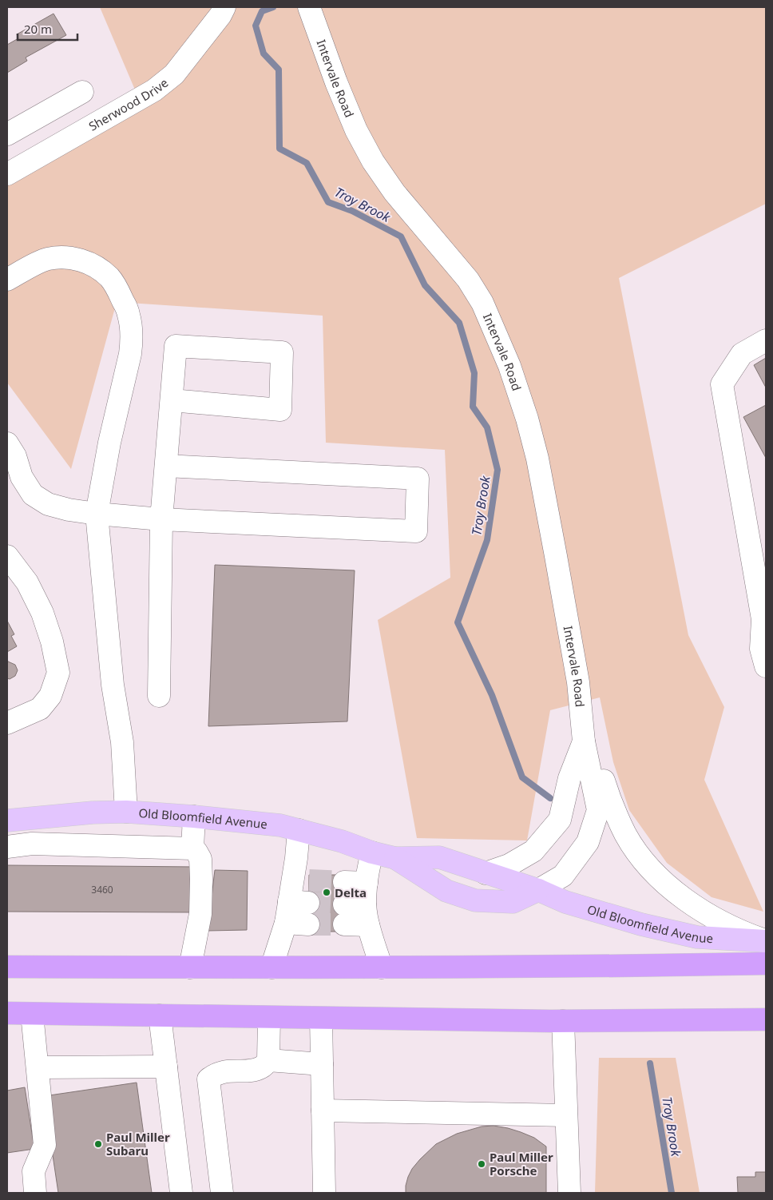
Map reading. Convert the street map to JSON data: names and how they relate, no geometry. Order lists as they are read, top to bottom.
{
  "streets": {
    "main road": ["Old Bloomfield Avenue"],
    "street": ["Intervale Road", "Sherwood Drive"]
  },
  "crossings": [
    ["Intervale Road", "Old Bloomfield Avenue"]
  ],
  "water": ["Troy Brook"],
  "places": ["Delta", "Paul Miller Subaru", "Paul Miller Porsche"],
  "house_numbers": ["3460"],
  "scale_bar": "20 m"
}
